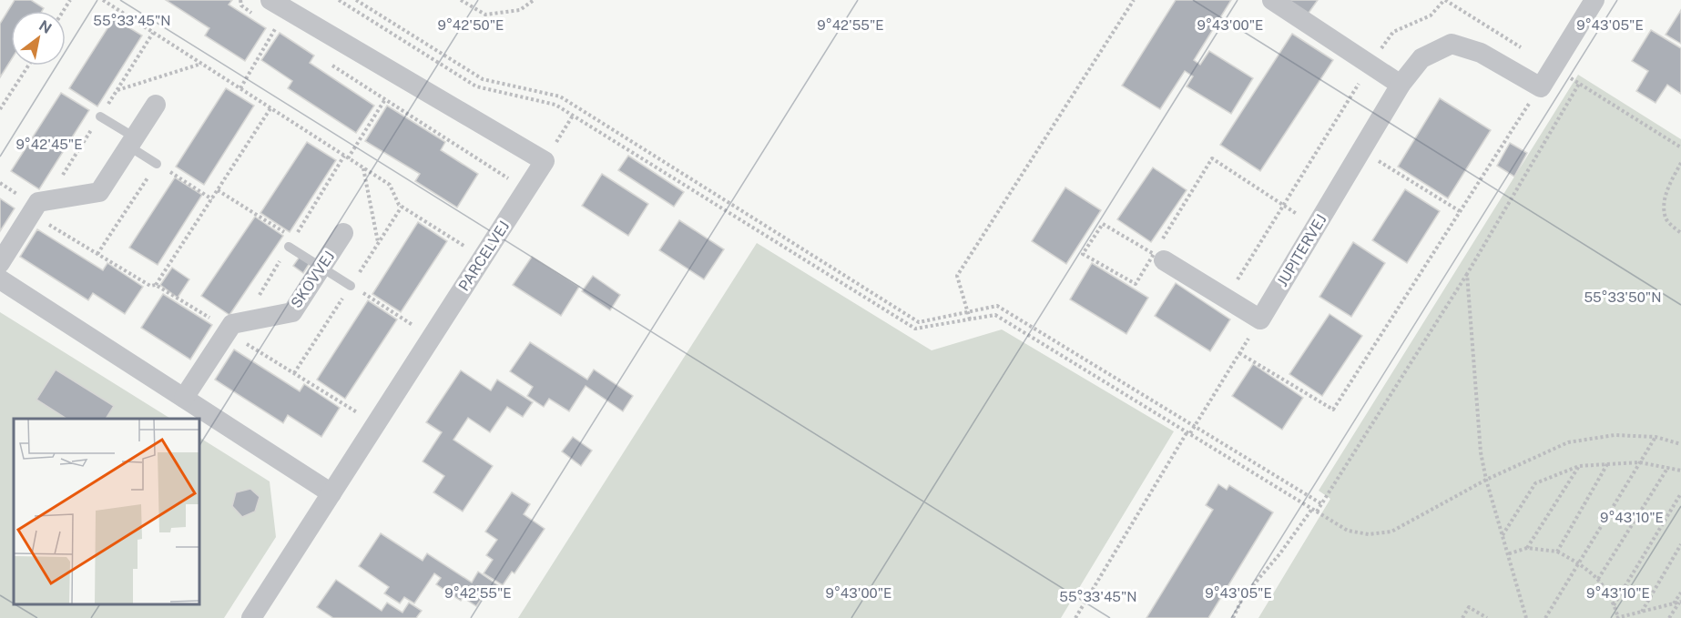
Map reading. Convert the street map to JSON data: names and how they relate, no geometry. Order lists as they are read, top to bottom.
{
  "streets": {
    "street": ["JUPITERVEJ", "PARCELVEJ", "SKOVVEJ"]
  },
  "north": "top right",
  "coordinates": [
    "55°33'45\"N",
    "9°42'50\"E",
    "9°42'55\"E",
    "9°43'00\"E",
    "9°43'05\"E",
    "9°42'45\"E",
    "55°33'50\"N",
    "9°43'10\"E"
  ]
}
